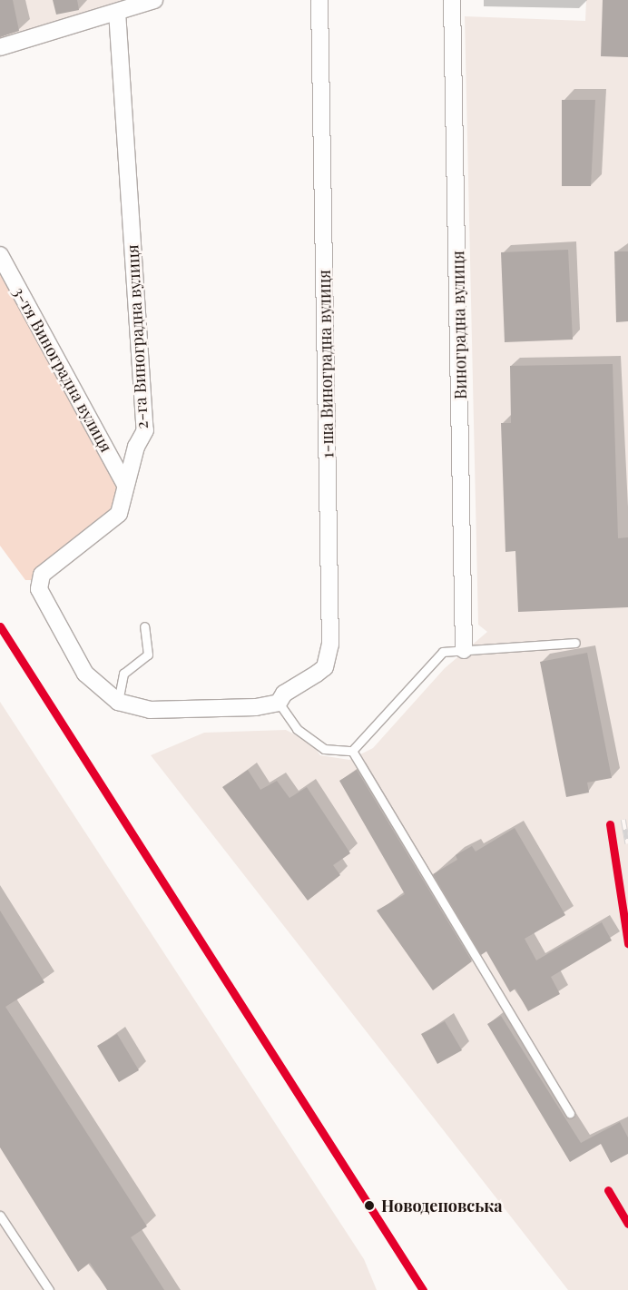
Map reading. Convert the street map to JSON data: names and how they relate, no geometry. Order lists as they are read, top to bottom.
{
  "streets": {
    "street": [
      "Виноградна вулиця",
      "2-га Виноградна вулиця",
      "1-ша Виноградна вулиця",
      "3-тя Виноградна вулиця"
    ]
  },
  "crossings": [
    ["2-га Виноградна вулиця", "1-ша Виноградна вулиця"]
  ],
  "places": ["Новодеповська"]
}
